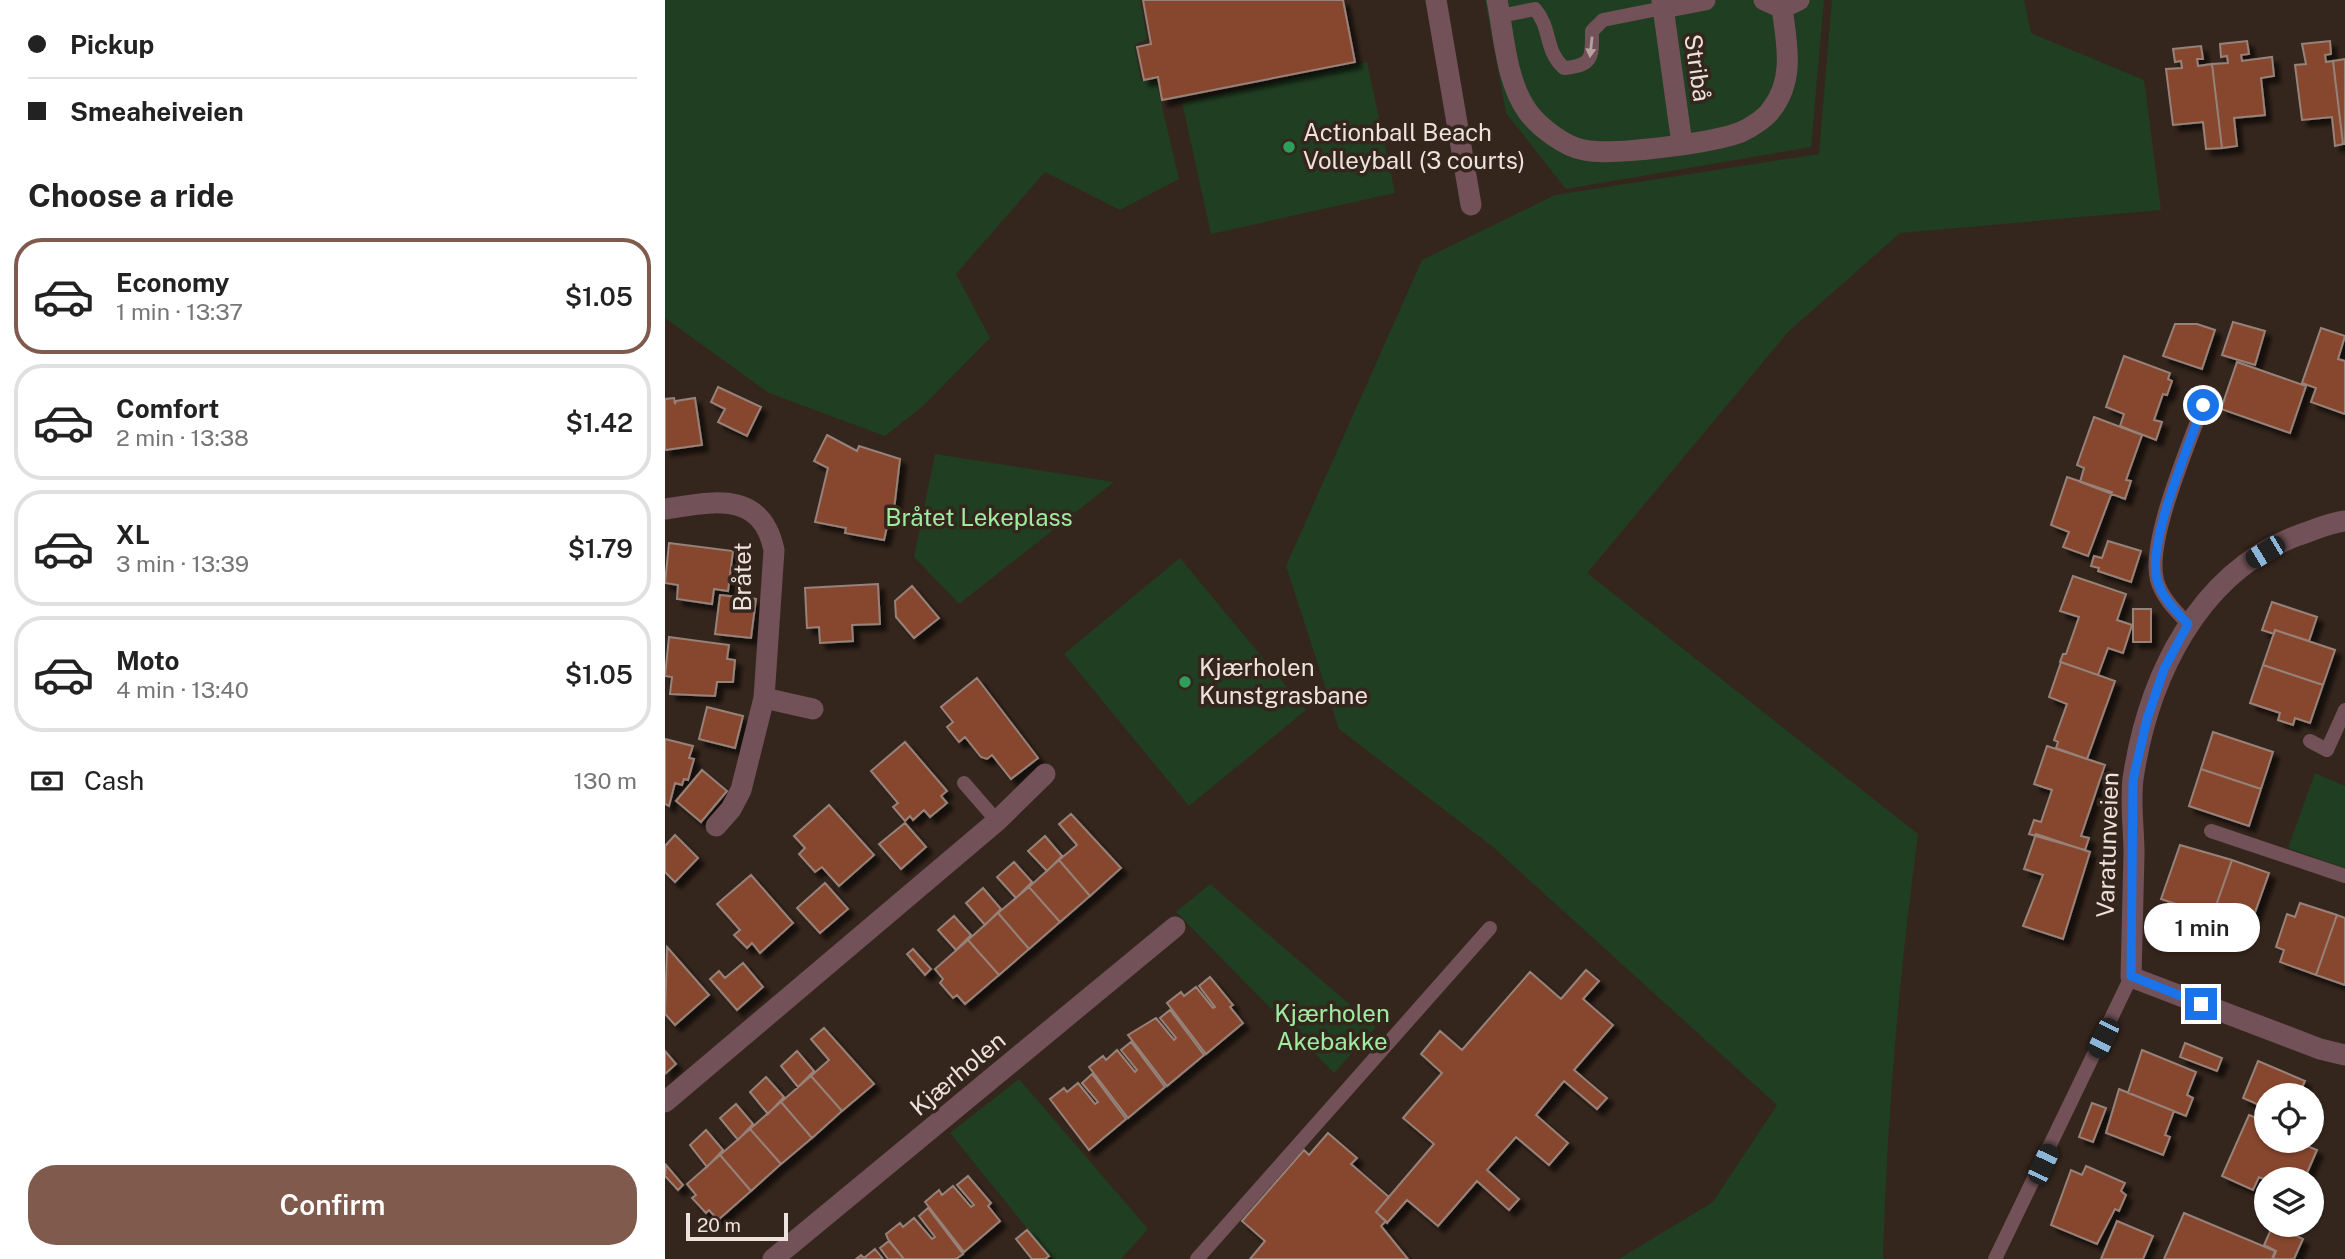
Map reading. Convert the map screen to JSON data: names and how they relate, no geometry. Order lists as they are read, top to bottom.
{
  "streets": {
    "street": [
      "Stribå",
      "Bråtet",
      "Varatunveien",
      "Kjærholen"
    ]
  },
  "parks": ["Bråtet Lekeplass", "Kjærholen Akebakke"],
  "places": ["Actionball Beach Volleyball (3 courts)", "Kjærholen Kunstgrasbane"],
  "scale_bar": "20 m",
  "page": {
    "banner": ["Pickup", "Smeaheiveien"],
    "heading": "Choose a ride",
    "list": [
      {
        "name": "Economy",
        "note": "1 min · 13:37",
        "value": "$1.05"
      },
      {
        "name": "Comfort",
        "note": "2 min · 13:38",
        "value": "$1.42"
      },
      {
        "name": "XL",
        "note": "3 min · 13:39",
        "value": "$1.79"
      },
      {
        "name": "Moto",
        "note": "4 min · 13:40",
        "value": "$1.05"
      }
    ],
    "pay": ["Cash", "130 m"],
    "bubble": "1 min",
    "buttons": "Confirm",
    "scale": "20 m"
  }
}
